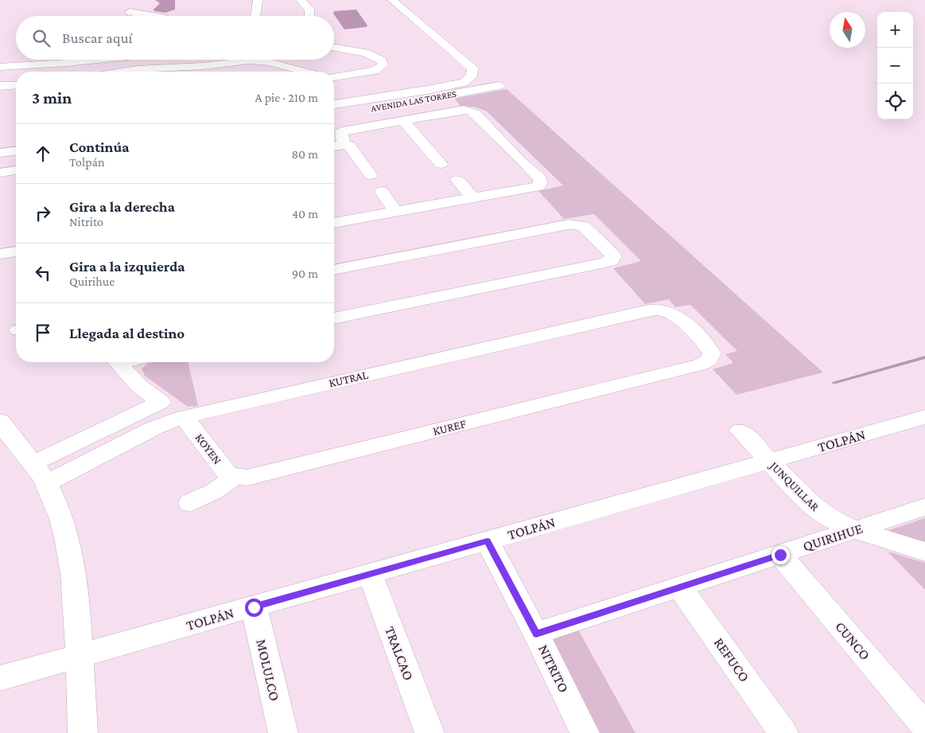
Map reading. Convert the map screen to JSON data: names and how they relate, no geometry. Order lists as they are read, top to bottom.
{
  "streets": {
    "street": [
      "AVENIDA LAS TORRES",
      "KUTRAL",
      "KUREF",
      "TOLPÁN",
      "KOYEN",
      "JUNQUILLAR",
      "QUIRIHUE",
      "CUNCO",
      "TRALCAO",
      "REFUCO",
      "NITRITO",
      "MOLULCO"
    ]
  },
  "crossings": [
    ["KUTRAL", "KUREF"],
    ["KUTRAL", "KOYEN"],
    ["KUREF", "KOYEN"],
    ["TOLPÁN", "JUNQUILLAR"],
    ["TOLPÁN", "TRALCAO"],
    ["TOLPÁN", "NITRITO"],
    ["TOLPÁN", "MOLULCO"],
    ["JUNQUILLAR", "QUIRIHUE"],
    ["QUIRIHUE", "CUNCO"],
    ["QUIRIHUE", "REFUCO"],
    ["QUIRIHUE", "NITRITO"]
  ],
  "north": "top",
  "page": {
    "map_buttons": ["+", "−"],
    "search": "Buscar aquí",
    "heading": ["3 min", "A pie · 210 m"],
    "list": [
      ["Continúa", "Tolpán", "80 m"],
      ["Gira a la derecha", "Nitrito", "40 m"],
      ["Gira a la izquierda", "Quirihue", "90 m"],
      "Llegada al destino"
    ]
  }
}
